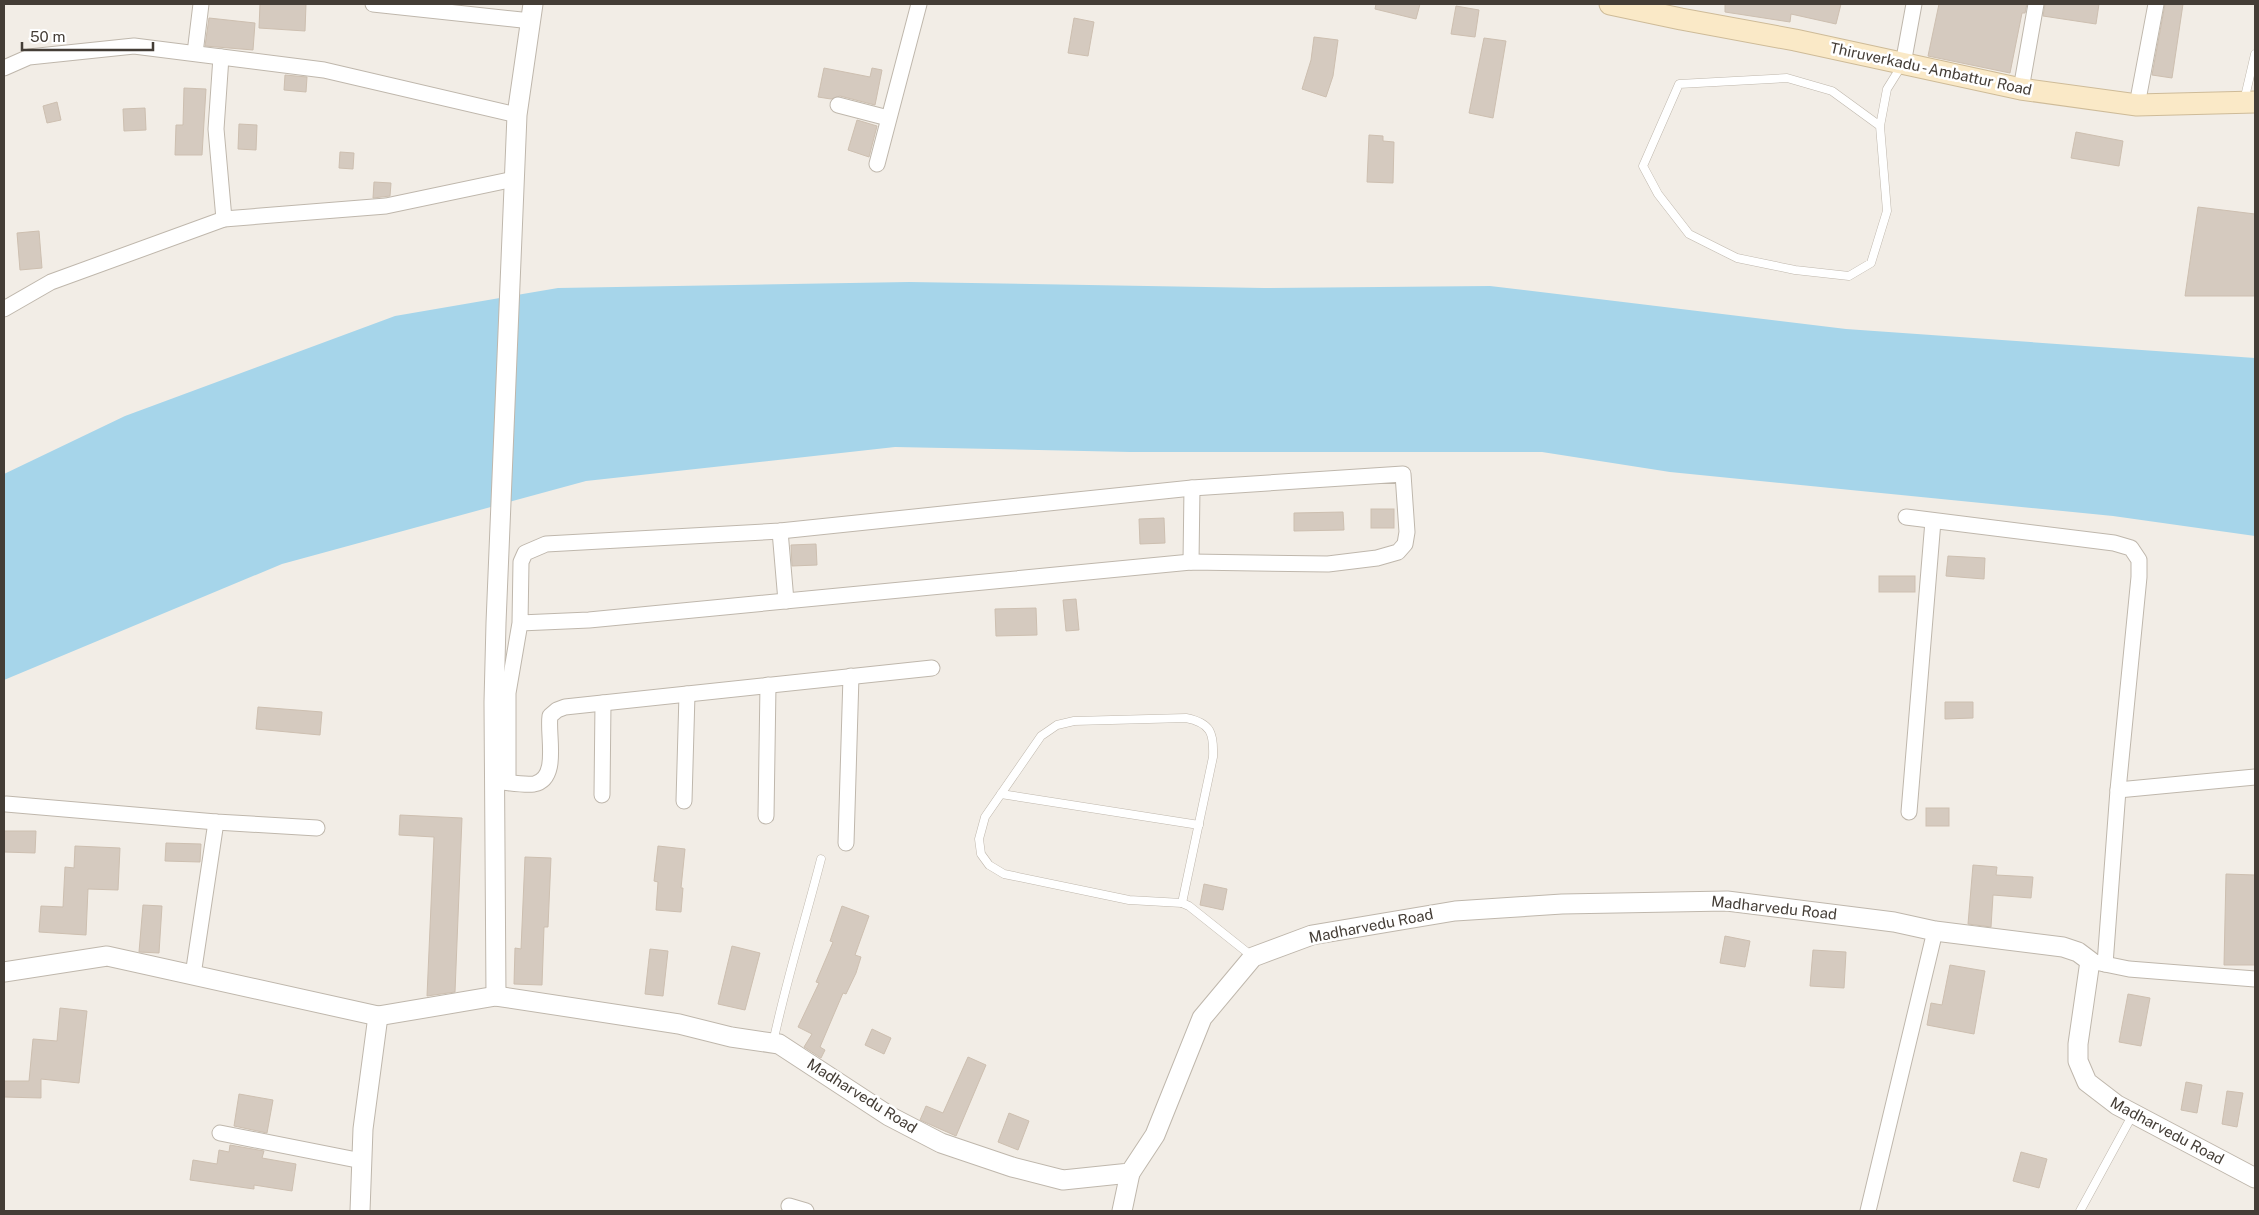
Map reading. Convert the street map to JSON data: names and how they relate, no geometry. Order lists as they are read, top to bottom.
{
  "streets": {
    "main road": ["Thiruverkadu - Ambattur Road"],
    "street": ["Madharvedu Road"]
  },
  "scale_bar": "50 m"
}
